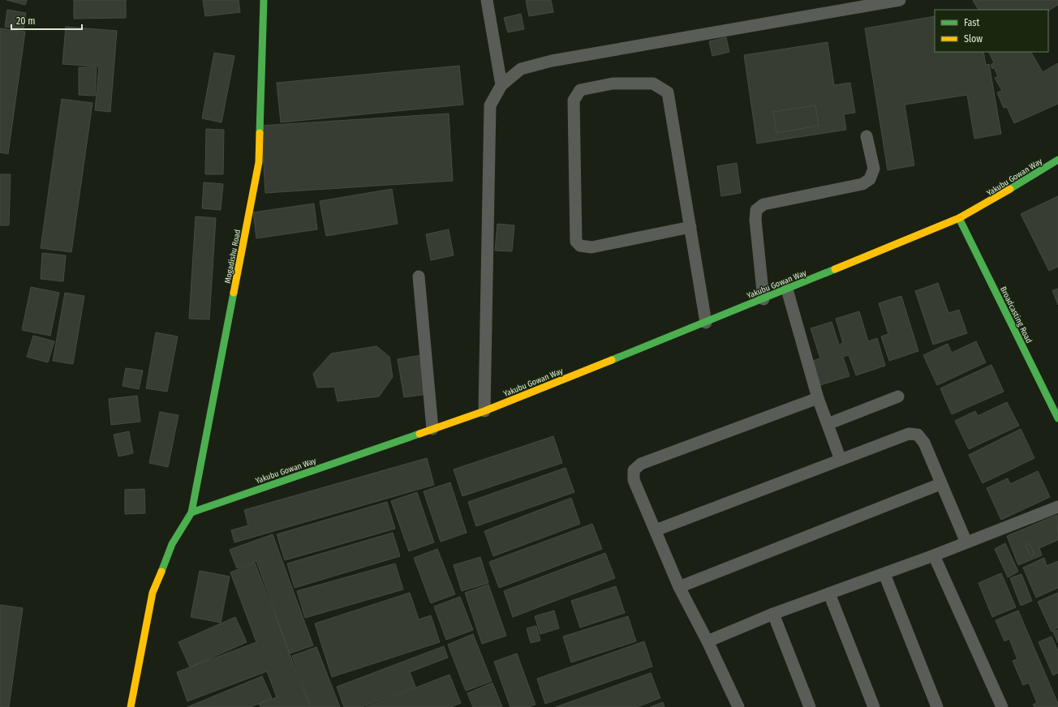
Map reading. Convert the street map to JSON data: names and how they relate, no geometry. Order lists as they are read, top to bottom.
{
  "streets": {
    "street": ["Yakubu Gowan Way", "Mogadishu Road", "Broadcasting Road"]
  },
  "crossings": [
    ["Yakubu Gowan Way", "Mogadishu Road"],
    ["Yakubu Gowan Way", "Broadcasting Road"]
  ],
  "legend": ["Fast", "Slow"],
  "scale_bar": "20 m"
}
